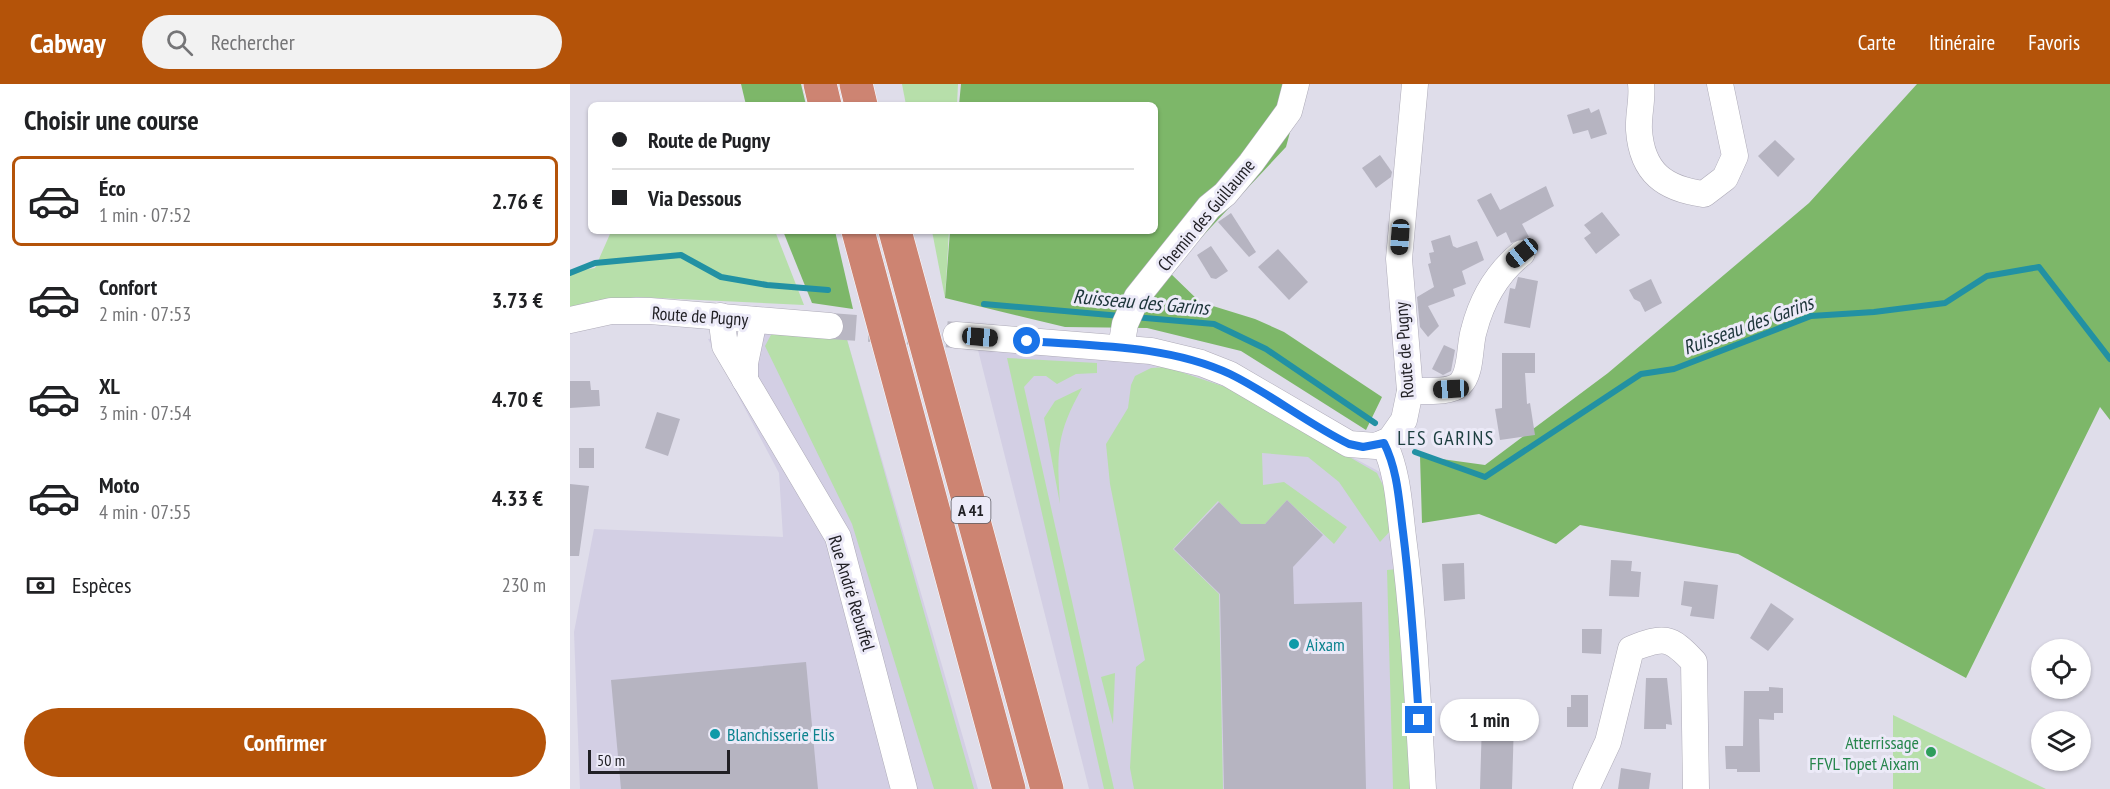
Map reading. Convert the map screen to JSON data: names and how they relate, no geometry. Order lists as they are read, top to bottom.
{
  "streets": {
    "highway": ["A 41"],
    "street": ["Chemin des Guillaume", "Route de Pugny", "Rue André Rebuffel"]
  },
  "crossings": [
    ["Route de Pugny", "Rue André Rebuffel"]
  ],
  "districts": ["LES GARINS"],
  "water": ["Ruisseau des Garins"],
  "places": ["Aixam", "Blanchisserie Elis", "Atterrissage FFVL Topet Aixam"],
  "scale_bar": "50 m",
  "page": {
    "header": "Cabway",
    "search": "Rechercher",
    "nav": ["Carte", "Itinéraire", "Favoris"],
    "heading": "Choisir une course",
    "banner": ["Route de Pugny", "Via Dessous"],
    "list": [
      {
        "name": "Éco",
        "note": "1 min · 07:52",
        "value": "2.76 €"
      },
      {
        "name": "Confort",
        "note": "2 min · 07:53",
        "value": "3.73 €"
      },
      {
        "name": "XL",
        "note": "3 min · 07:54",
        "value": "4.70 €"
      },
      {
        "name": "Moto",
        "note": "4 min · 07:55",
        "value": "4.33 €"
      }
    ],
    "pay": ["Espèces", "230 m"],
    "buttons": "Confirmer",
    "bubble": "1 min",
    "scale": "50 m"
  }
}
